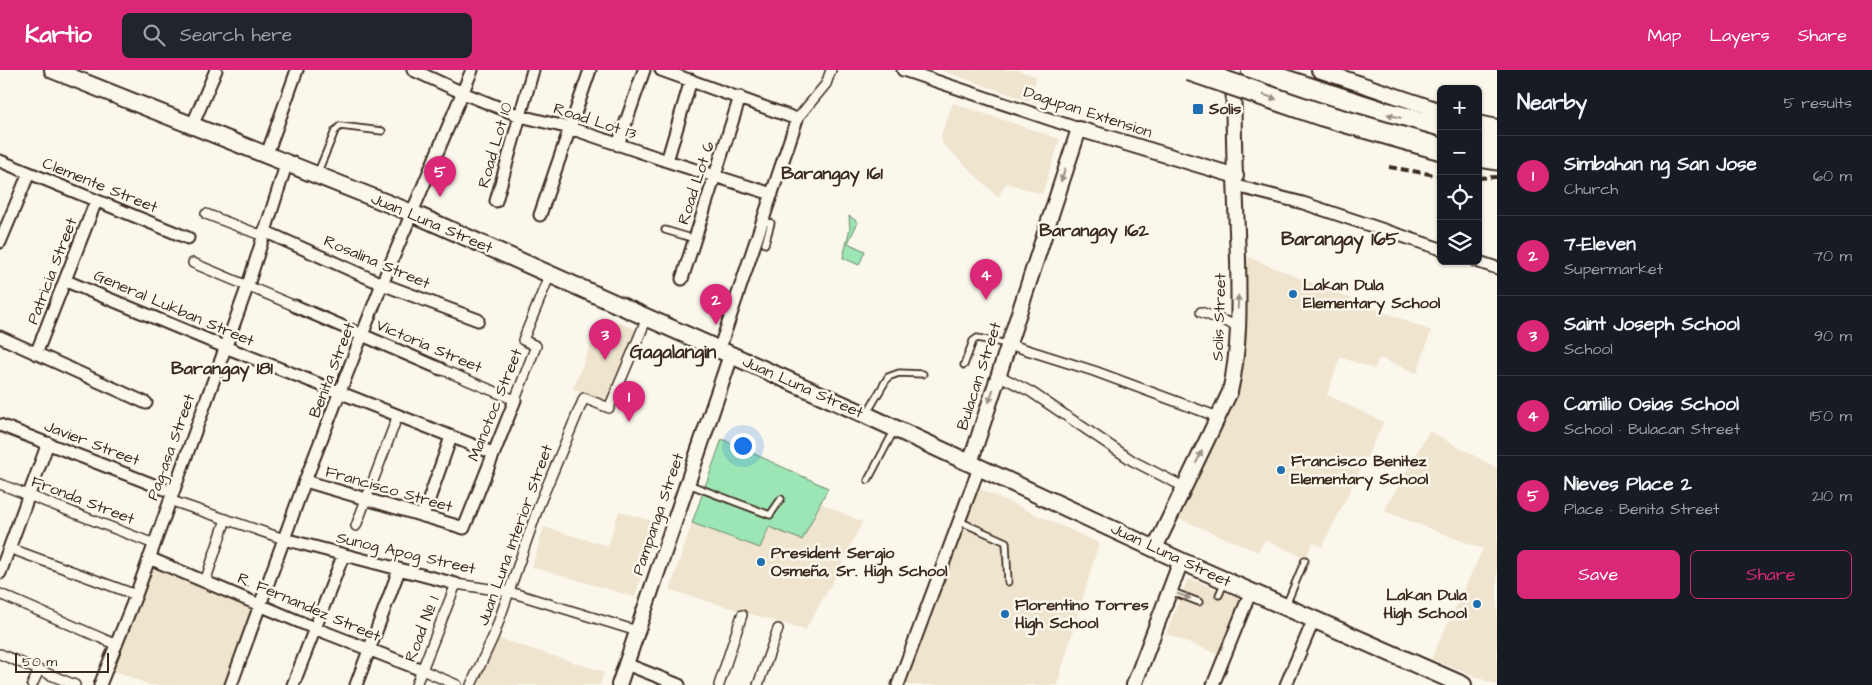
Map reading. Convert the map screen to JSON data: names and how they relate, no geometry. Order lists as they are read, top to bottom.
{
  "streets": {
    "main road": ["Juan Luna Street"],
    "street": [
      "Dagupan Extension",
      "Road Lot 13",
      "Road Lot 10",
      "Road Lot 6",
      "Clemente Street",
      "Rosalina Street",
      "Patricia Street",
      "General Lukban Street",
      "Solis Street",
      "Victoria Street",
      "Benita Street",
      "Bulacan Street",
      "Manotoc Street",
      "Javier Street",
      "Pag-asa Street",
      "Francisco Street",
      "Fronda Street",
      "Pampanga Street",
      "Juan Luna Interior Street",
      "Sunog Apog Street",
      "R. Fernandez Street",
      "Road № 1"
    ]
  },
  "crossings": [
    ["Dagupan Extension", "Solis Street"],
    ["Dagupan Extension", "Bulacan Street"],
    ["Road Lot 13", "Road Lot 10"],
    ["Road Lot 13", "Road Lot 6"],
    ["Road Lot 13", "Benita Street"],
    ["Road Lot 13", "Pampanga Street"],
    ["Clemente Street", "Patricia Street"],
    ["Juan Luna Street", "Solis Street"],
    ["Juan Luna Street", "Benita Street"],
    ["Juan Luna Street", "Bulacan Street"],
    ["Juan Luna Street", "Manotoc Street"],
    ["Juan Luna Street", "Pag-asa Street"],
    ["Juan Luna Street", "Pampanga Street"],
    ["Juan Luna Street", "Juan Luna Interior Street"],
    ["Rosalina Street", "Benita Street"],
    ["Rosalina Street", "Pag-asa Street"],
    ["Patricia Street", "General Lukban Street"],
    ["General Lukban Street", "Benita Street"],
    ["General Lukban Street", "Manotoc Street"],
    ["General Lukban Street", "Pag-asa Street"],
    ["Victoria Street", "Benita Street"],
    ["Victoria Street", "Manotoc Street"],
    ["Victoria Street", "Pag-asa Street"],
    ["Benita Street", "Francisco Street"],
    ["Benita Street", "Sunog Apog Street"],
    ["Benita Street", "R. Fernandez Street"],
    ["Manotoc Street", "Francisco Street"],
    ["Javier Street", "Pag-asa Street"],
    ["Javier Street", "Sunog Apog Street"],
    ["Pag-asa Street", "Fronda Street"],
    ["Pag-asa Street", "Sunog Apog Street"],
    ["Pag-asa Street", "R. Fernandez Street"],
    ["Pampanga Street", "Sunog Apog Street"],
    ["Juan Luna Interior Street", "Sunog Apog Street"],
    ["Sunog Apog Street", "Road № 1"],
    ["R. Fernandez Street", "Road № 1"]
  ],
  "one_way": ["Solis Street", "Bulacan Street"],
  "districts": [
    "Barangay 161",
    "Barangay 162",
    "Barangay 165",
    "Gagalangin",
    "Barangay 181"
  ],
  "places": {
    "transit": ["Solis"],
    "other": [
      "Lakan Dula Elementary School",
      "Francisco Benitez Elementary School",
      "President Sergio Osmeña, Sr. High School",
      "Lakan Dula High School",
      "Florentino Torres High School"
    ]
  },
  "scale_bar": "50 m",
  "page": {
    "header": "Kartio",
    "search": "Search here",
    "nav": ["Map", "Layers", "Share"],
    "heading": ["Nearby", "5 results"],
    "map_buttons": ["+", "−"],
    "list": [
      {
        "mark": "1",
        "name": "Simbahan ng San Jose",
        "note": "Church",
        "value": "60 m"
      },
      {
        "mark": "2",
        "name": "7-Eleven",
        "note": "Supermarket",
        "value": "70 m"
      },
      {
        "mark": "3",
        "name": "Saint Joseph School",
        "note": "School",
        "value": "90 m"
      },
      {
        "mark": "4",
        "name": "Camilio Osias School",
        "note": "School · Bulacan Street",
        "value": "150 m"
      },
      {
        "mark": "5",
        "name": "Nieves Place 2",
        "note": "Place · Benita Street",
        "value": "210 m"
      }
    ],
    "pins": [
      "5",
      "4",
      "2",
      "3",
      "1"
    ],
    "buttons": ["Save", "Share"],
    "scale": "50 m"
  }
}
